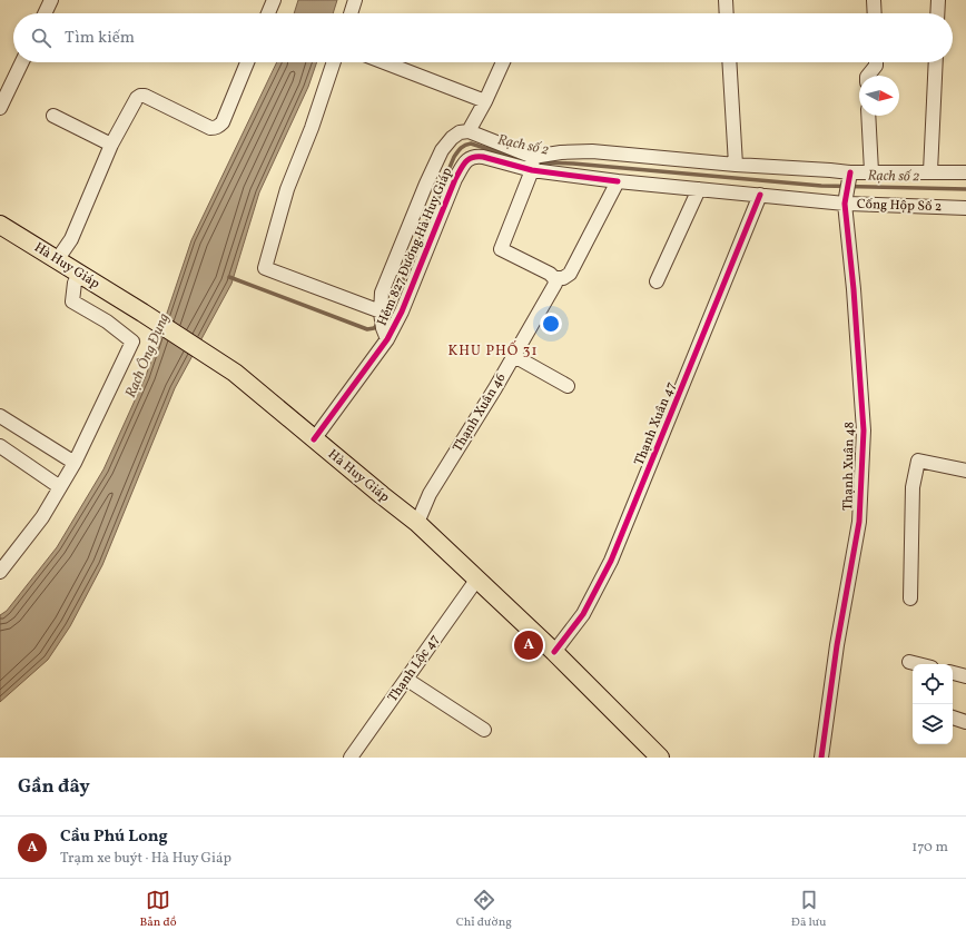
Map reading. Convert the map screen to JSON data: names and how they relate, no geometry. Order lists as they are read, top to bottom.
{
  "streets": {
    "main road": ["Hà Huy Giáp"],
    "street": [
      "Cống Hộp Số 2",
      "Hẻm 827 Đường Hà Huy Giáp",
      "Thạnh Xuân 46",
      "Thạnh Xuân 47",
      "Thạnh Xuân 48",
      "Thạnh Lộc 47"
    ]
  },
  "crossings": [
    ["Cống Hộp Số 2", "Hẻm 827 Đường Hà Huy Giáp"],
    ["Cống Hộp Số 2", "Thạnh Xuân 47"],
    ["Cống Hộp Số 2", "Thạnh Xuân 48"],
    ["Hà Huy Giáp", "Thạnh Xuân 46"],
    ["Hà Huy Giáp", "Thạnh Xuân 47"],
    ["Hà Huy Giáp", "Thạnh Lộc 47"]
  ],
  "districts": ["KHU PHỐ 31"],
  "water": ["Rạch số 2", "Rạch Ông Đụng"],
  "north": "right",
  "page": {
    "search": "Tìm kiếm",
    "pins": "A",
    "heading": "Gần đây",
    "list": [
      {
        "mark": "A",
        "name": "Cầu Phú Long",
        "note": "Trạm xe buýt · Hà Huy Giáp",
        "value": "170 m"
      }
    ],
    "nav": ["Bản đồ", "Chỉ đường", "Đã lưu"]
  }
}
